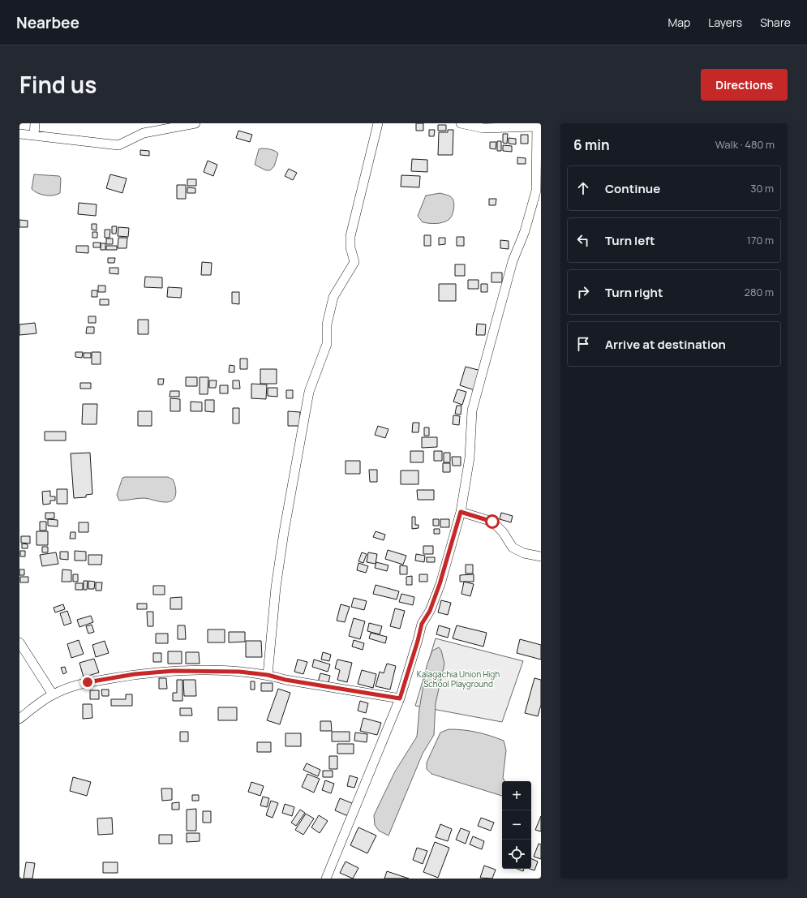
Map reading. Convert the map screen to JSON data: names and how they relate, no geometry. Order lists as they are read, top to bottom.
{
  "parks": ["Kalagachia Union High School Playground"],
  "page": {
    "header": "Nearbee",
    "nav": ["Map", "Layers", "Share"],
    "title": "Find us",
    "buttons": "Directions",
    "heading": ["6 min", "Walk · 480 m"],
    "list": [
      ["Continue", "30 m"],
      ["Turn left", "170 m"],
      ["Turn right", "280 m"],
      "Arrive at destination"
    ],
    "map_buttons": ["+", "−"]
  }
}
